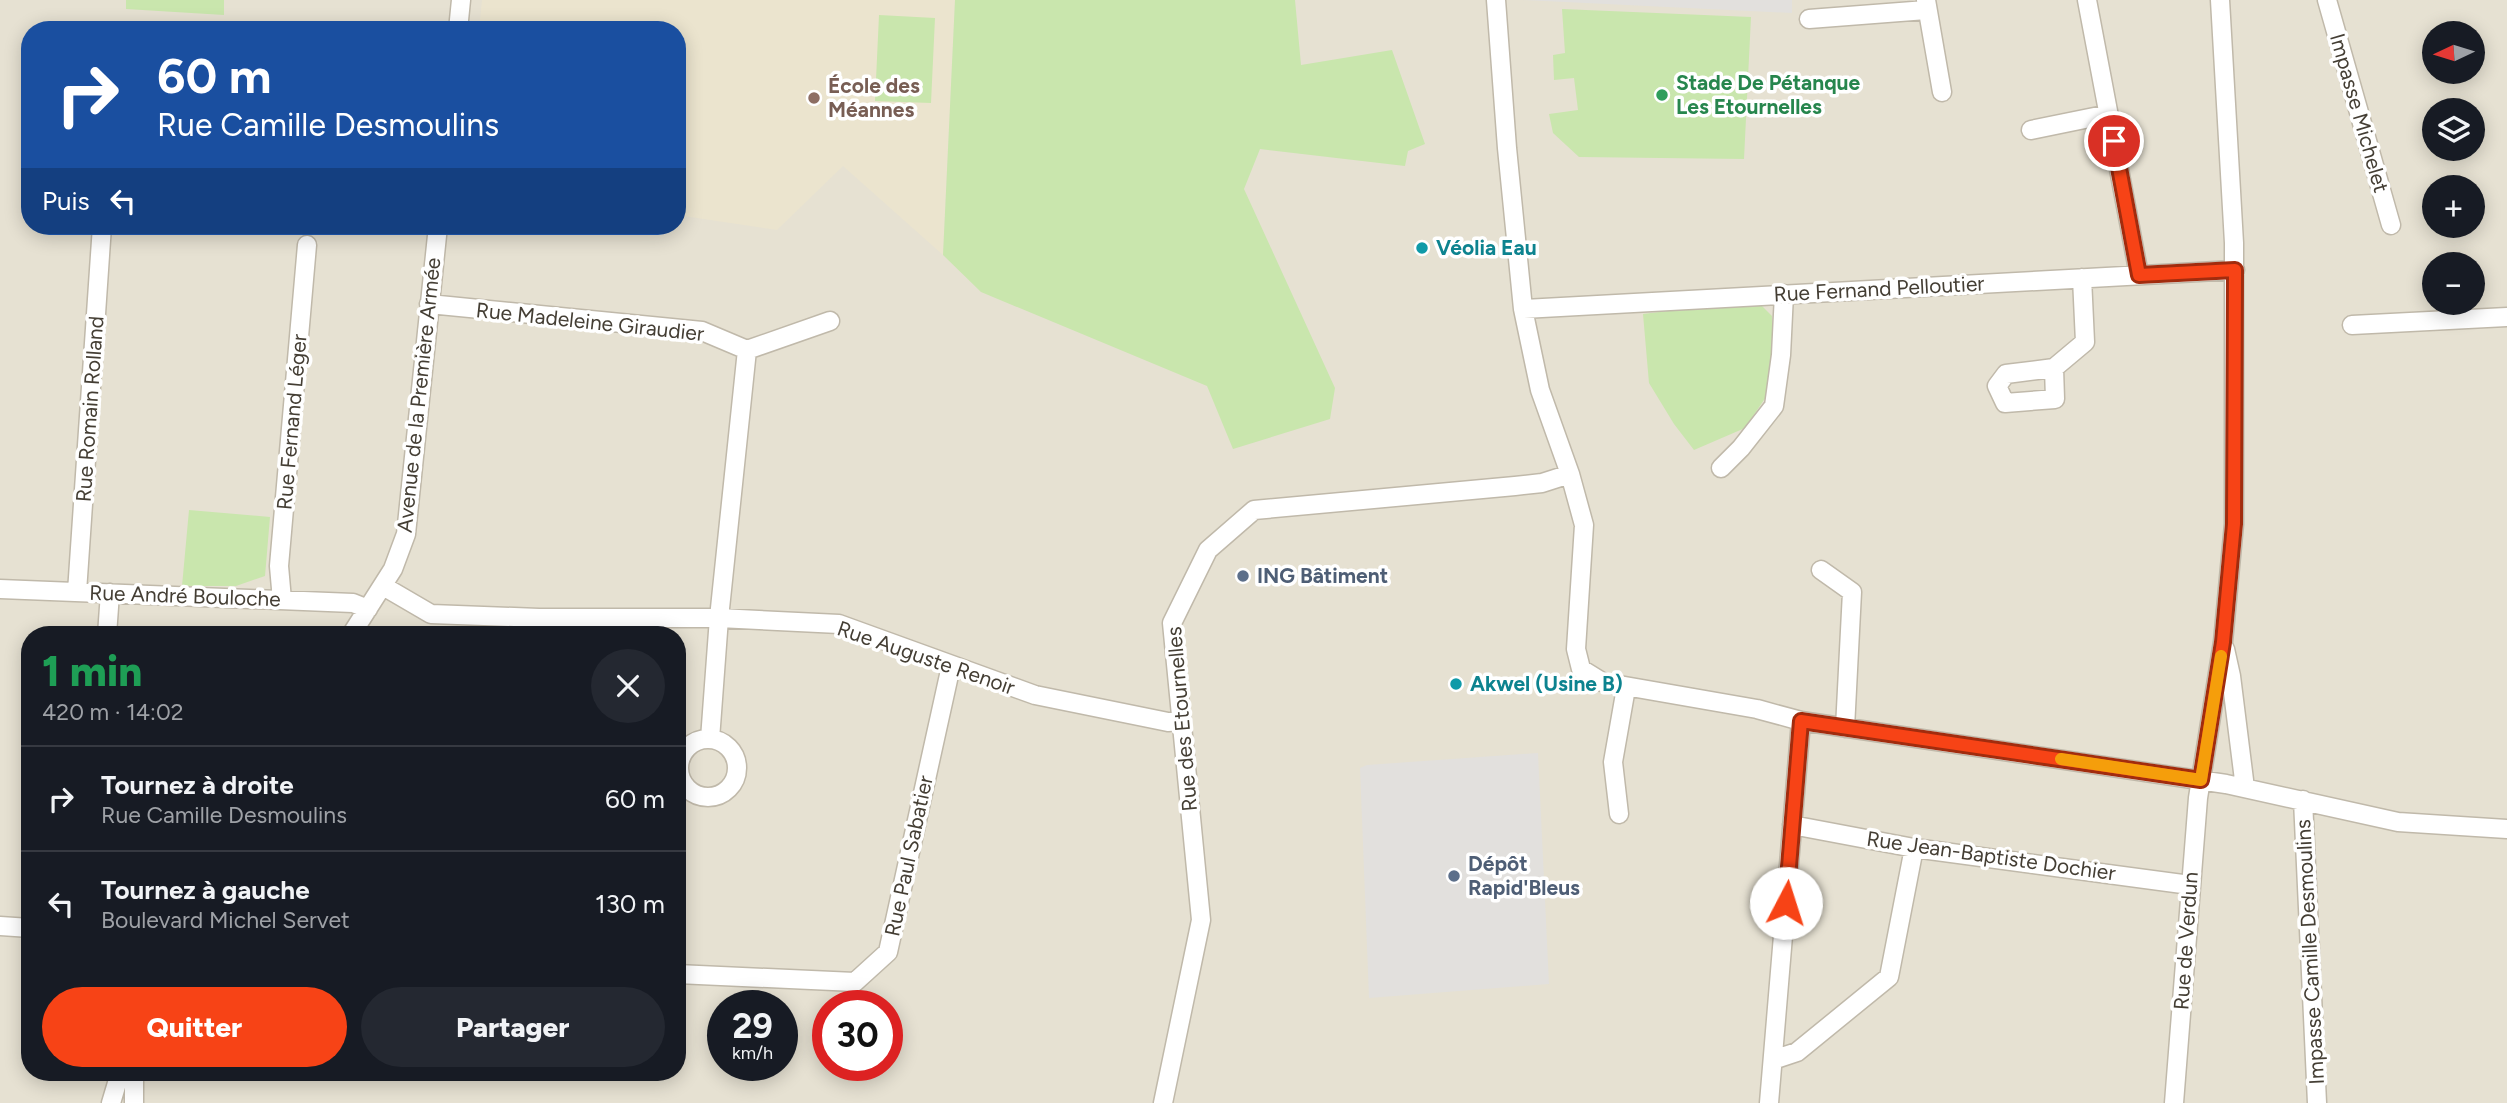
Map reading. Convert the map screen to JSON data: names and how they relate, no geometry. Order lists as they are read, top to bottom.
{
  "streets": {
    "street": [
      "Impasse Michelet",
      "Rue Fernand Pelloutier",
      "Rue Madeleine Giraudier",
      "Avenue de la Première Armée",
      "Rue Romain Rolland",
      "Rue Fernand Léger",
      "Rue André Bouloche",
      "Rue Auguste Renoir",
      "Rue des Etournelles",
      "Rue Paul Sabatier",
      "Rue Jean-Baptiste Dochier",
      "Rue de Verdun",
      "Impasse Camille Desmoulins"
    ]
  },
  "crossings": [
    ["Rue Madeleine Giraudier", "Avenue de la Première Armée"],
    ["Avenue de la Première Armée", "Rue André Bouloche"],
    ["Avenue de la Première Armée", "Rue Auguste Renoir"],
    ["Rue Romain Rolland", "Rue André Bouloche"],
    ["Rue Fernand Léger", "Rue André Bouloche"],
    ["Rue Auguste Renoir", "Rue des Etournelles"],
    ["Rue Auguste Renoir", "Rue Paul Sabatier"],
    ["Rue Jean-Baptiste Dochier", "Rue de Verdun"]
  ],
  "places": [
    "Stade De Pétanque Les Etournelles",
    "École des Méannes",
    "Véolia Eau",
    "ING Bâtiment",
    "Akwel (Usine B)",
    "Dépôt Rapid'Bleus"
  ],
  "north": "left",
  "page": {
    "map_buttons": ["+", "−"],
    "turn": ["60 m", "Rue Camille Desmoulins"],
    "then": "Puis",
    "heading": ["1 min", "420 m · 14:02"],
    "list": [
      {
        "name": "Tournez à droite",
        "note": "Rue Camille Desmoulins",
        "value": "60 m"
      },
      {
        "name": "Tournez à gauche",
        "note": "Boulevard Michel Servet",
        "value": "130 m"
      }
    ],
    "buttons": ["Quitter", "Partager"],
    "speed": "29 km/h",
    "limit": "30"
  }
}
